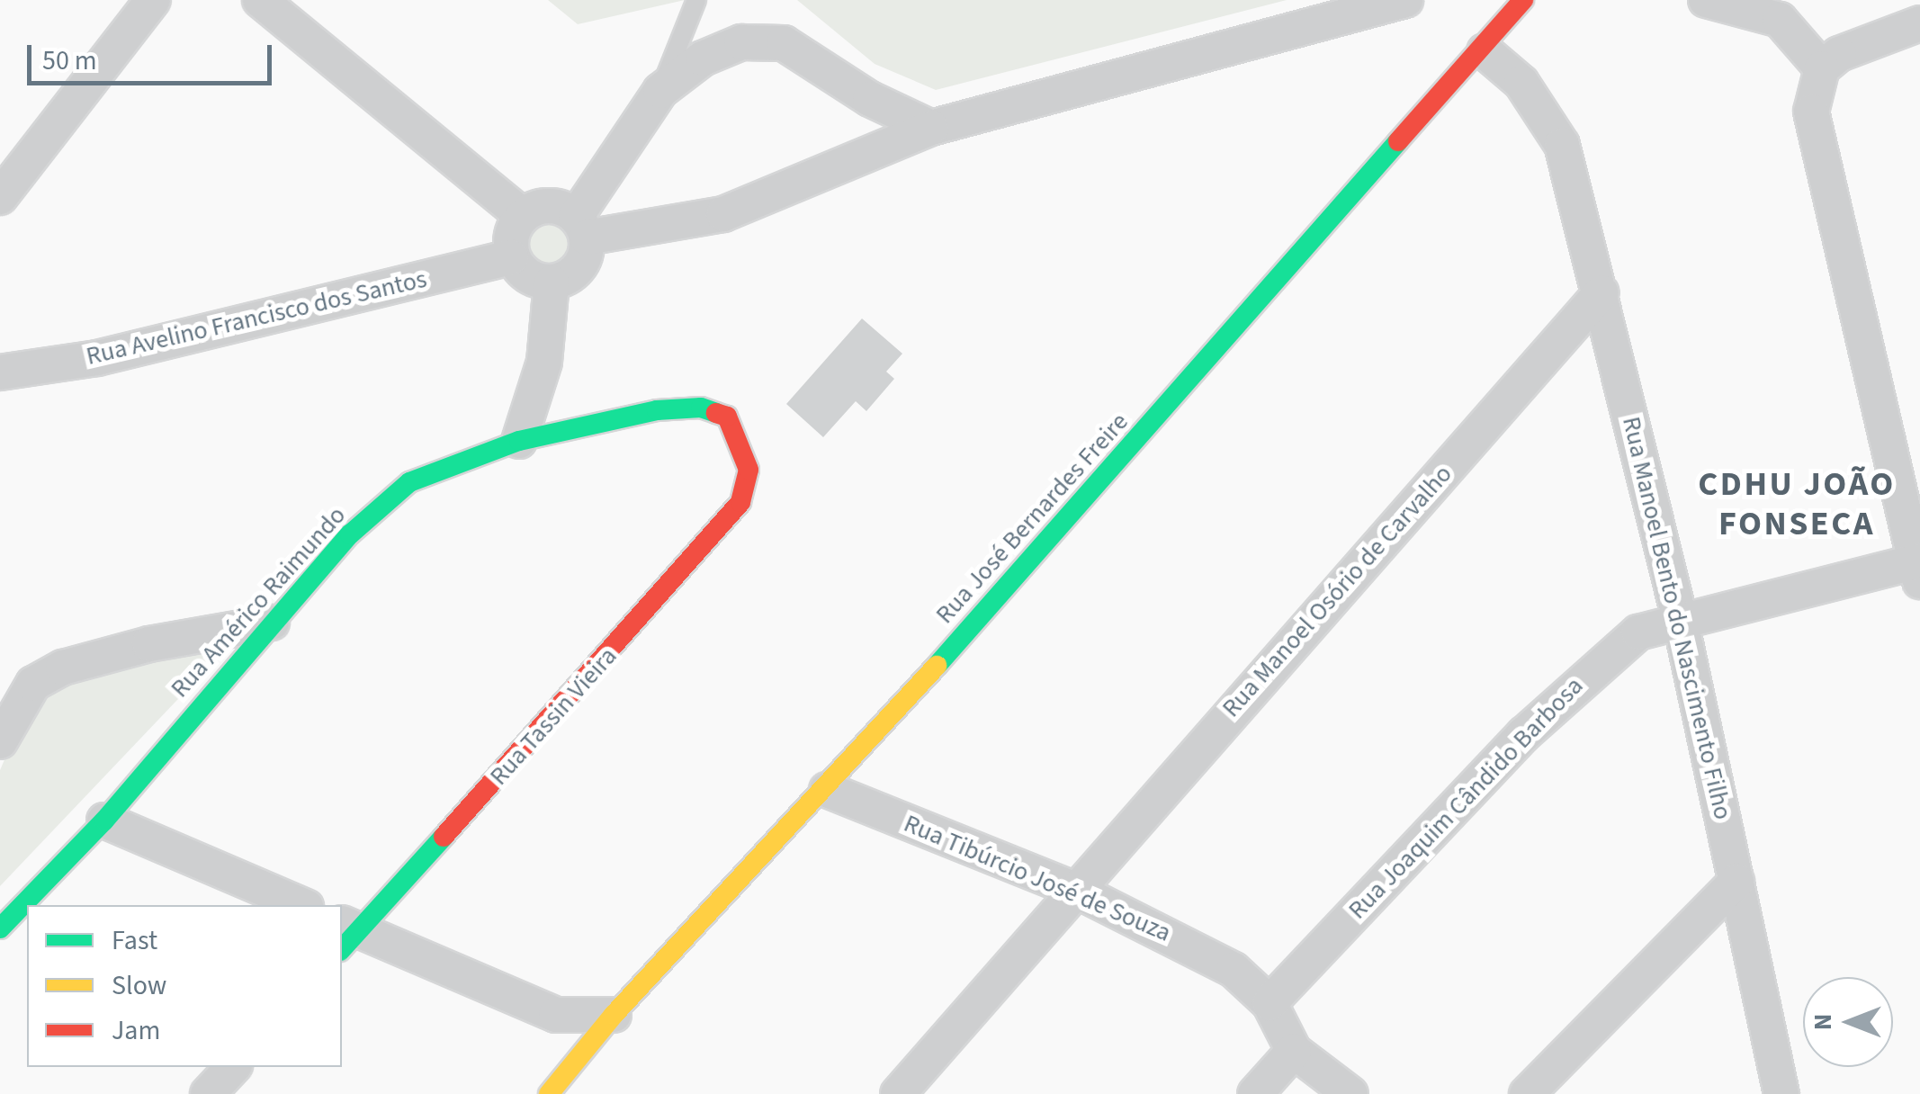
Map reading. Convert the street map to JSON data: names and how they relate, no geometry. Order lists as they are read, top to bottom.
{
  "streets": {
    "street": [
      "Rua Avelino Francisco dos Santos",
      "Rua José Bernardes Freire",
      "Rua Manoel Osório de Carvalho",
      "Rua Américo Raimundo",
      "Rua Manoel Bento do Nascimento Filho",
      "Rua Tassin Vieira",
      "Rua Joaquim Cândido Barbosa",
      "Rua Tibúrcio José de Souza"
    ]
  },
  "crossings": [
    ["Rua José Bernardes Freire", "Rua Manoel Bento do Nascimento Filho"],
    ["Rua José Bernardes Freire", "Rua Tibúrcio José de Souza"],
    ["Rua Manoel Osório de Carvalho", "Rua Manoel Bento do Nascimento Filho"],
    ["Rua Manoel Osório de Carvalho", "Rua Tibúrcio José de Souza"],
    ["Rua Américo Raimundo", "Rua Tassin Vieira"],
    ["Rua Manoel Bento do Nascimento Filho", "Rua Joaquim Cândido Barbosa"],
    ["Rua Joaquim Cândido Barbosa", "Rua Tibúrcio José de Souza"]
  ],
  "districts": ["CDHU JOÃO FONSECA"],
  "legend": ["Fast", "Slow", "Jam"],
  "scale_bar": "50 m",
  "north": "left"
}
